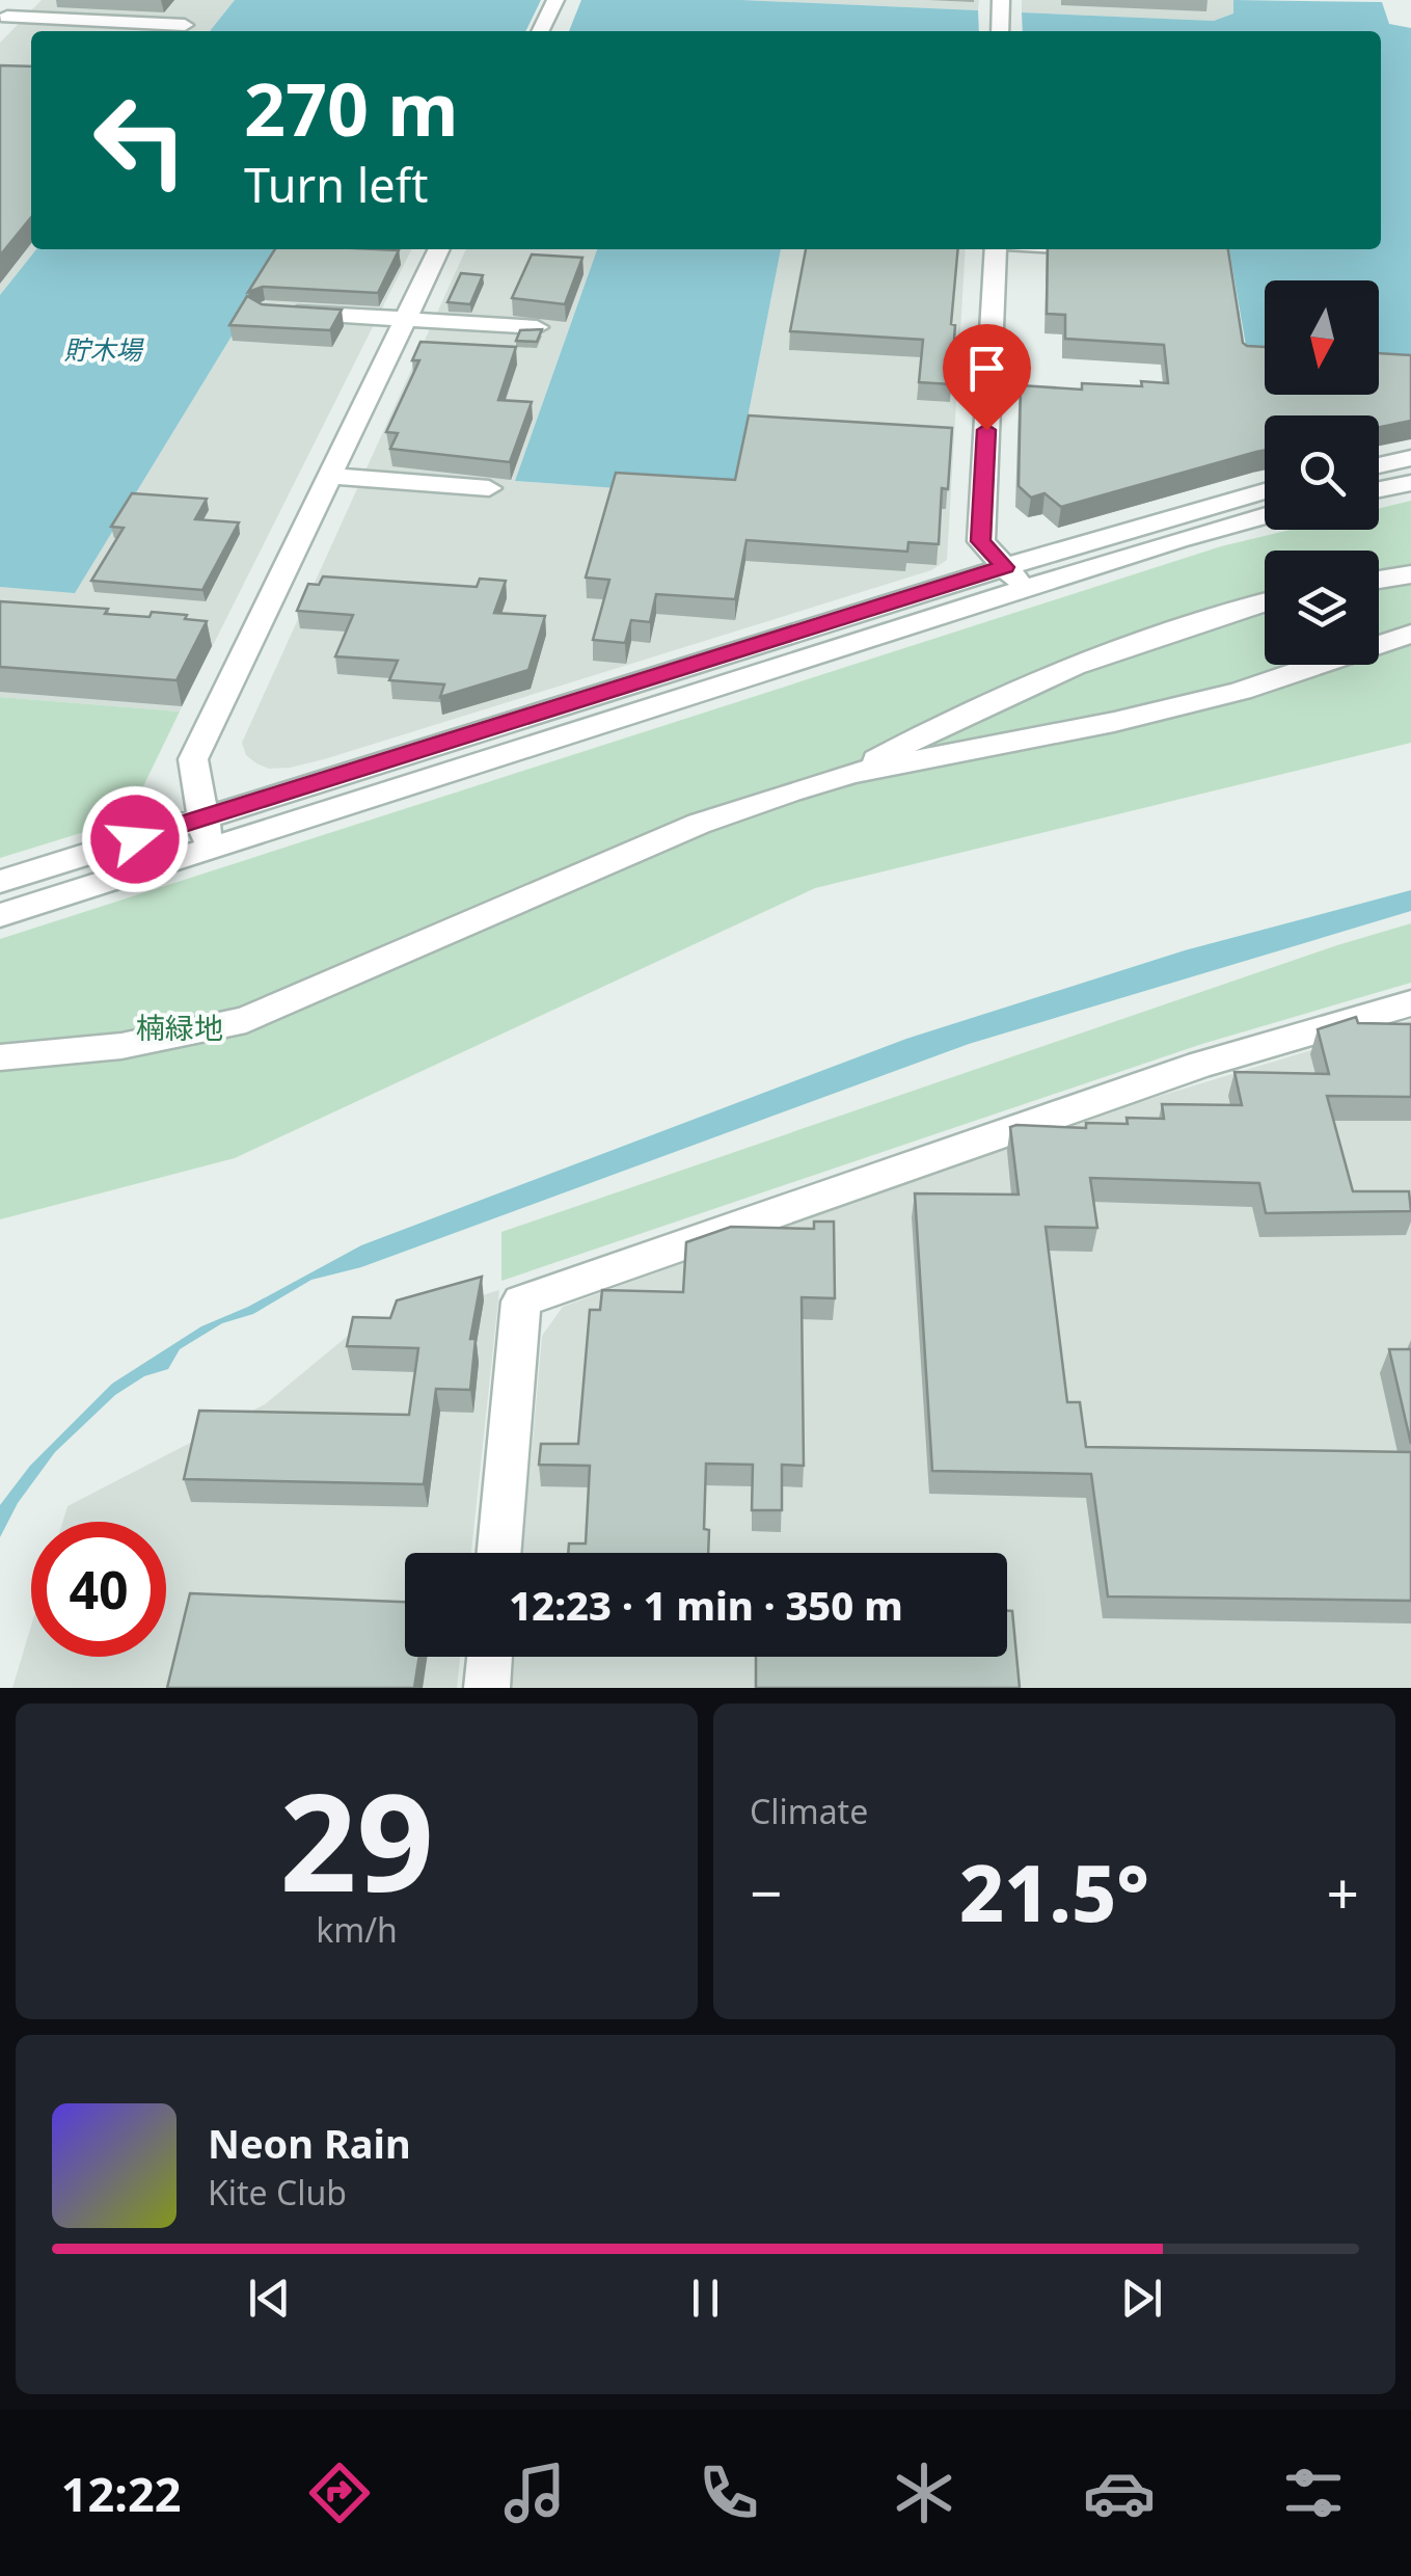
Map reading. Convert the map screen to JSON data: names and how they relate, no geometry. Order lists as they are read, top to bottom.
{
  "water": ["貯木場"],
  "parks": ["楠緑地"],
  "north": "bottom",
  "page": {
    "turn": ["270 m", "Turn left"],
    "limit": "40",
    "trip": "12:23 · 1 min · 350 m",
    "tile": [
      ["29", "km/h"],
      "Climate"
    ],
    "heat": ["−", "21.5°", "+"],
    "song": ["Neon Rain", "Kite Club"],
    "tabs": "12:22"
  }
}
